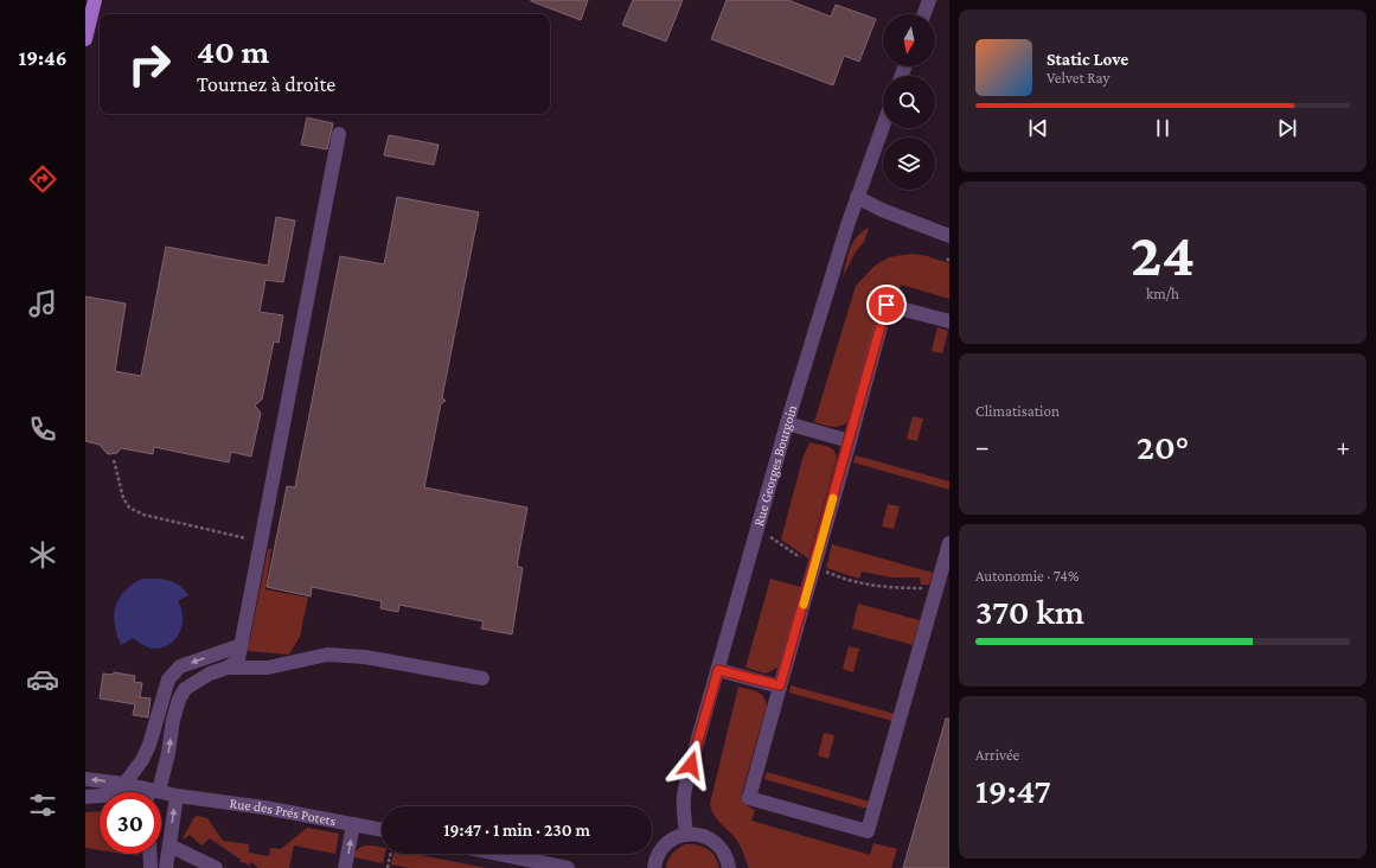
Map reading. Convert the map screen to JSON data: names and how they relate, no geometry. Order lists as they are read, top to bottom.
{
  "streets": {
    "street": ["Rue Georges Bourgoin", "Rue des Prés Potets"]
  },
  "north": "bottom",
  "page": {
    "tabs": "19:46",
    "turn": ["40 m", "Tournez à droite"],
    "song": ["Static Love", "Velvet Ray"],
    "tile": [
      ["24", "km/h"],
      "Climatisation",
      ["Autonomie · 74%", "370 km"],
      ["Arrivée", "19:47"]
    ],
    "heat": ["−", "20°", "+"],
    "limit": "30",
    "trip": "19:47 · 1 min · 230 m"
  }
}
